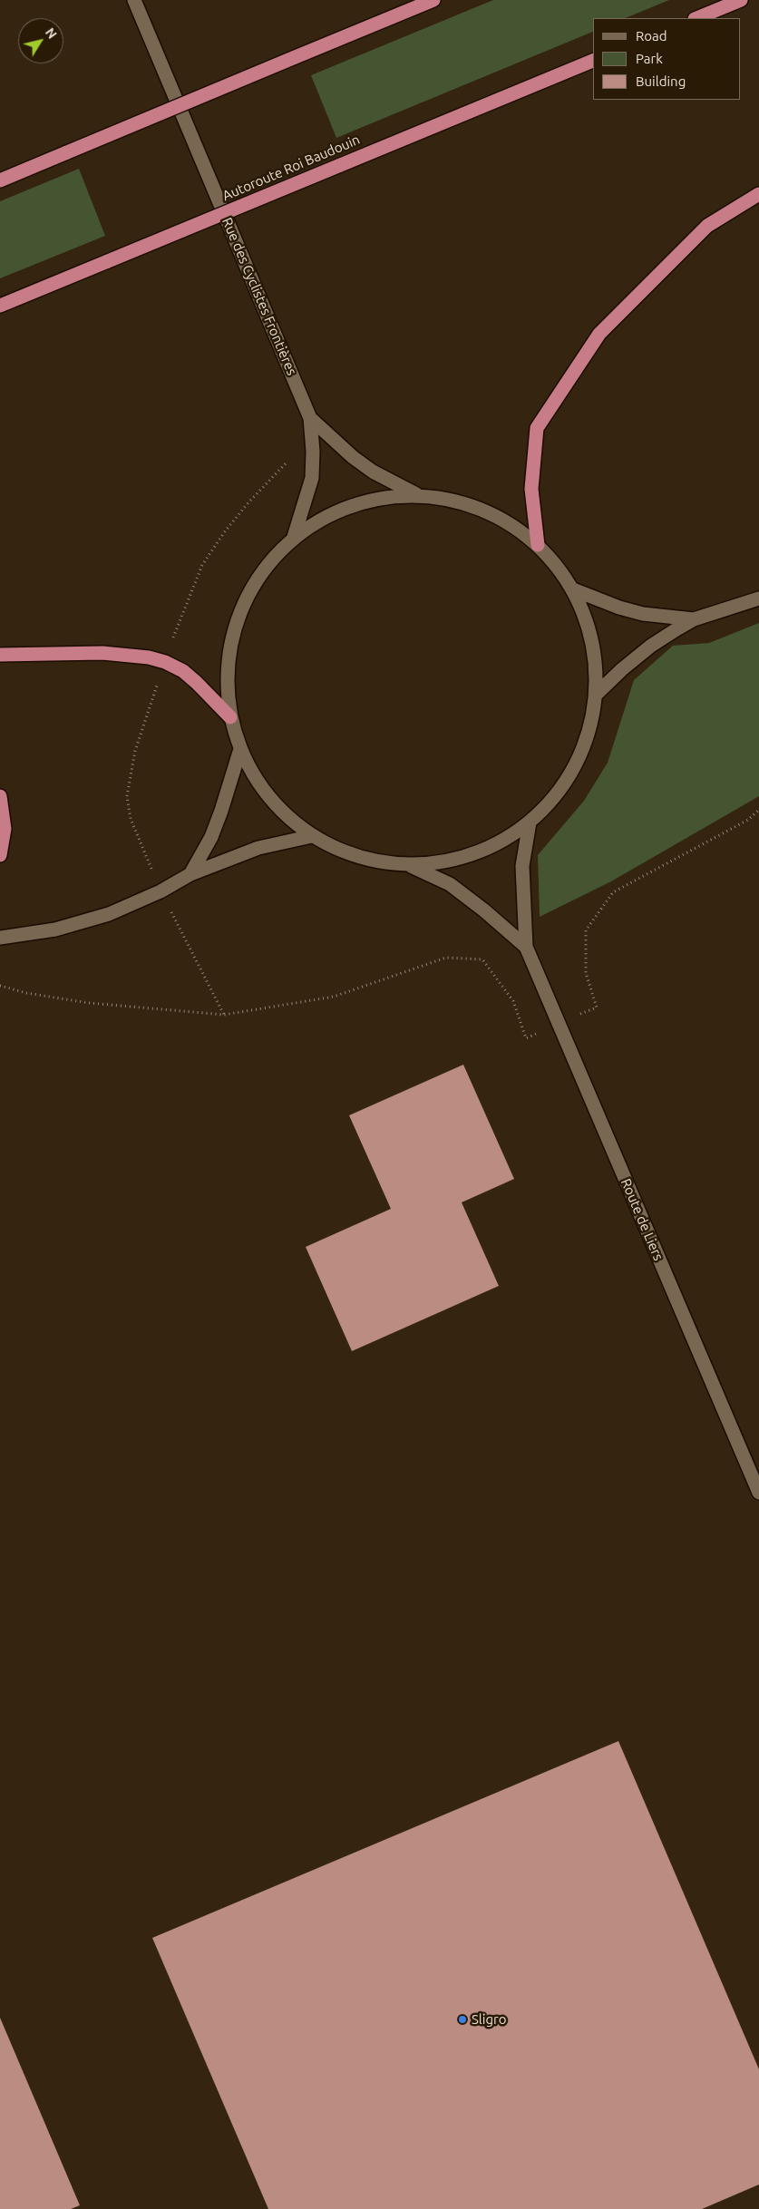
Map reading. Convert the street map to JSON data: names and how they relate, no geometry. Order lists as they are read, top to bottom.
{
  "streets": {
    "highway": ["Autoroute Roi Baudouin"],
    "street": ["Rue des Cyclistes Frontières", "Route de Liers"]
  },
  "places": ["Sligro"],
  "legend": ["Road", "Park", "Building"],
  "north": "top right"
}
